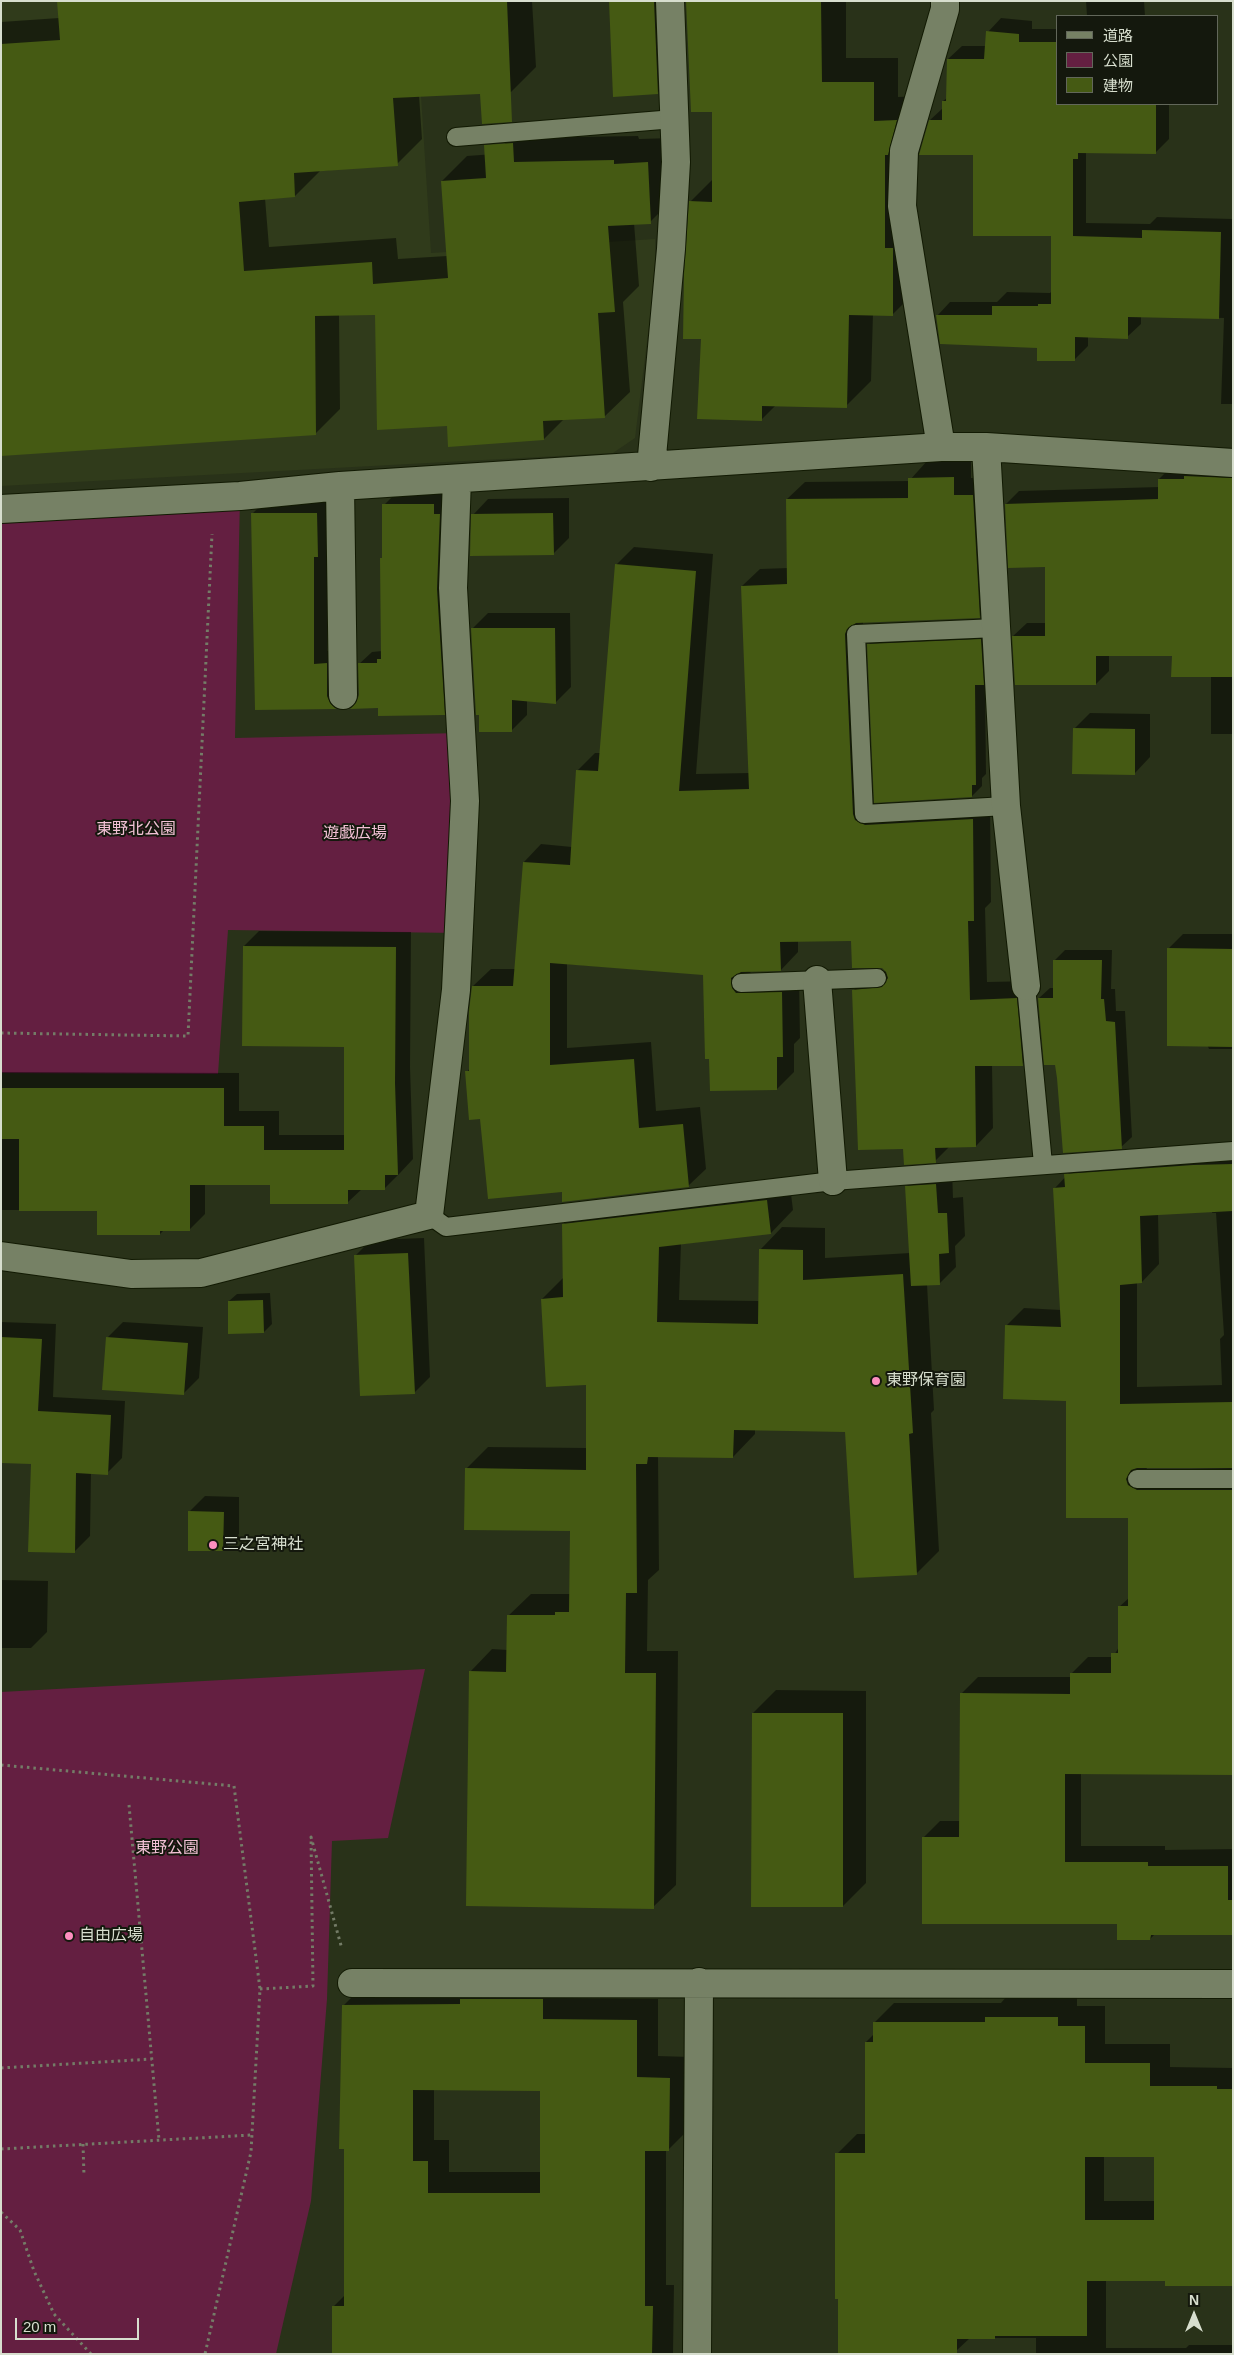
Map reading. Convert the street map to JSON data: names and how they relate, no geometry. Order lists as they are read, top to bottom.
{
  "parks": ["東野北公園", "遊戯広場", "東野公園"],
  "places": ["東野保育園", "三之宮神社", "自由広場"],
  "legend": ["道路", "公園", "建物"],
  "scale_bar": "20 m",
  "north": "top"
}
